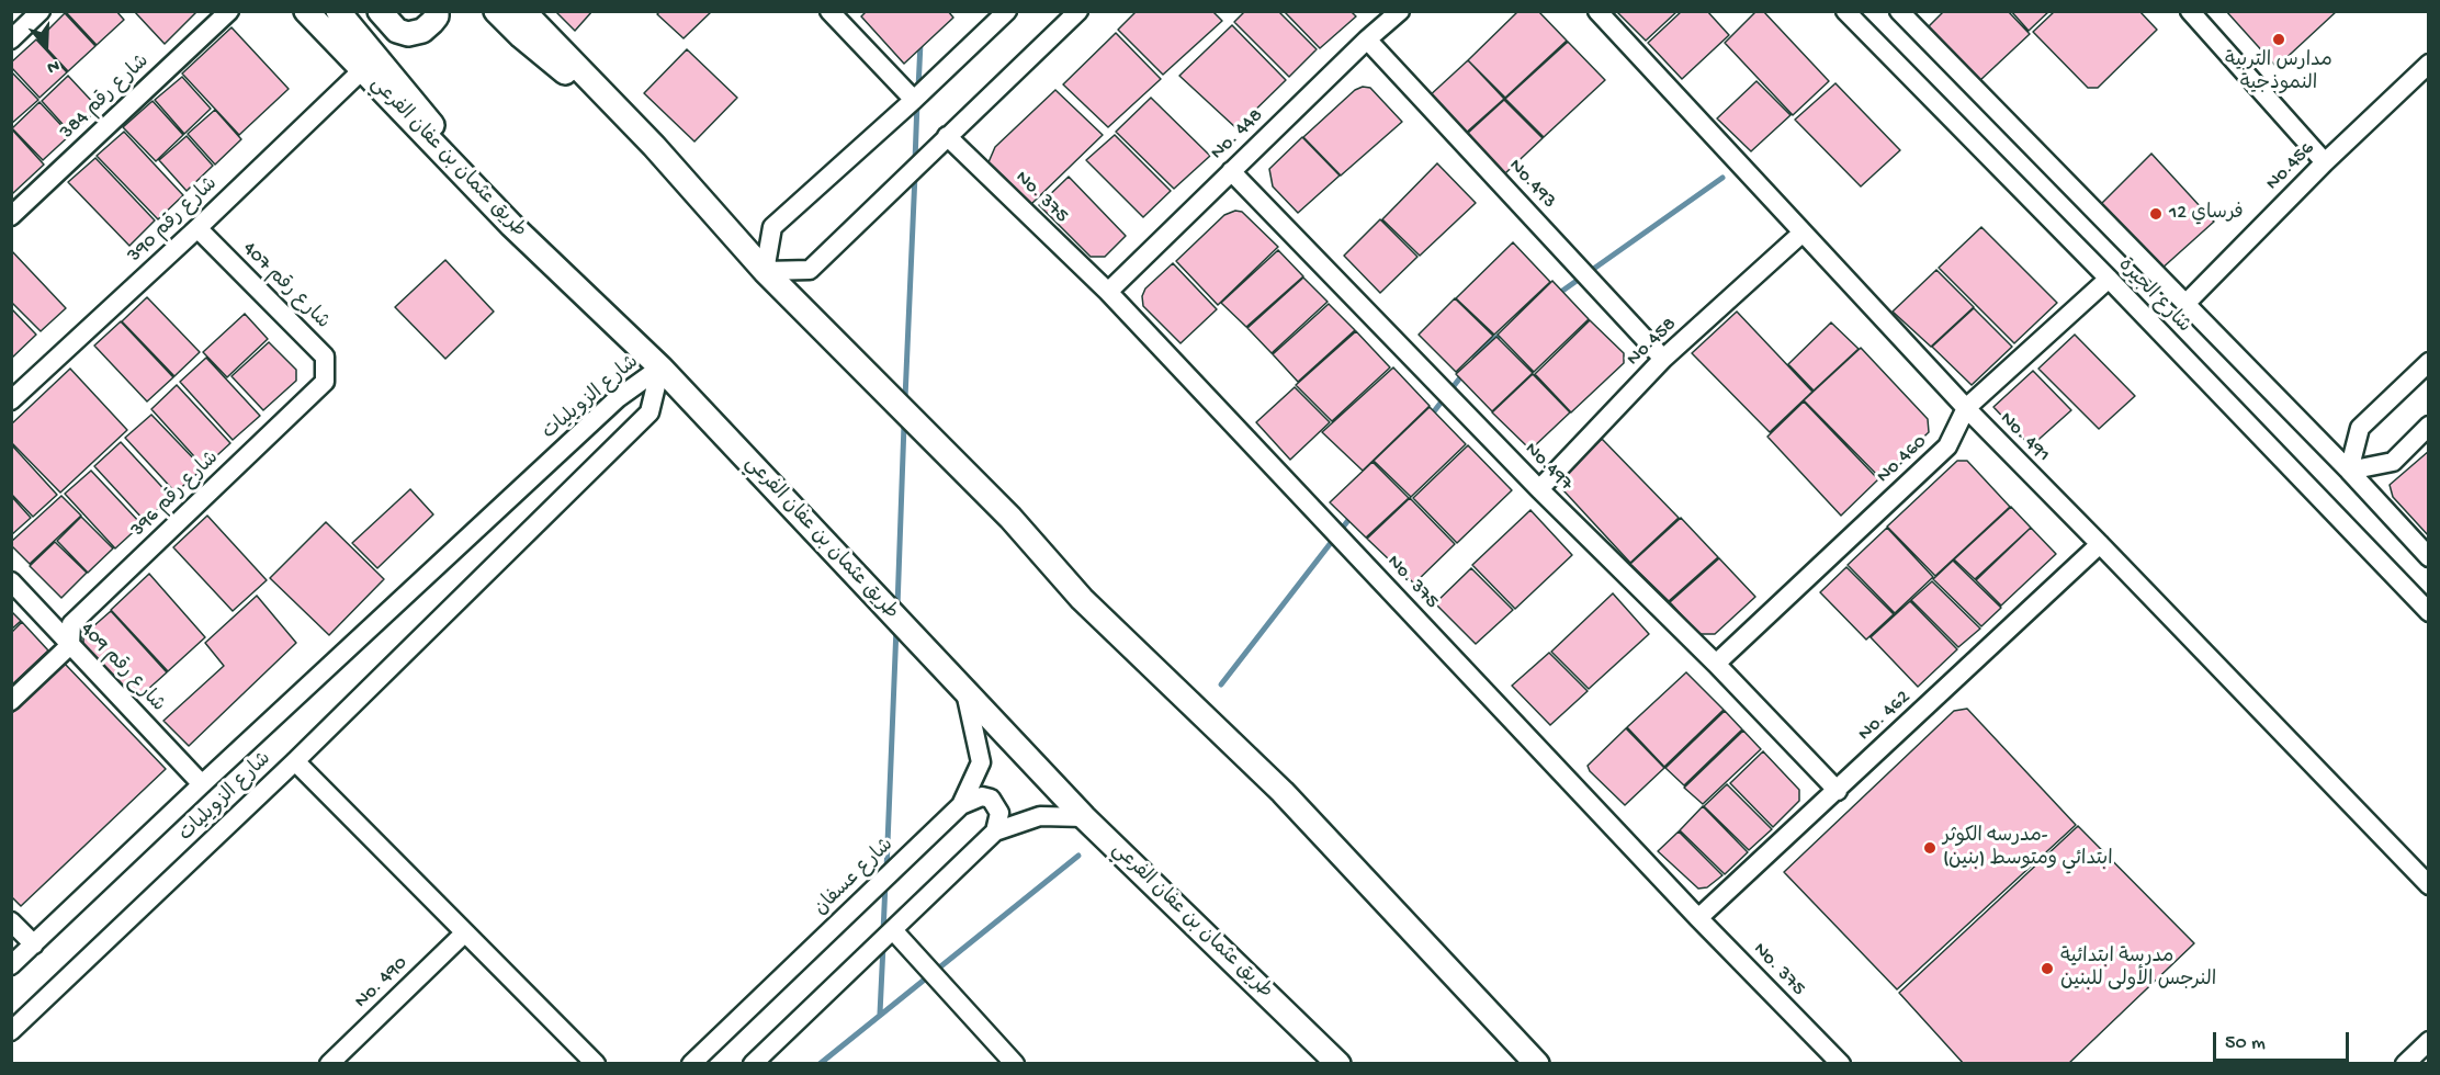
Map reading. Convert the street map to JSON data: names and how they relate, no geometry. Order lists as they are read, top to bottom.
{
  "streets": {
    "main road": ["طريق عثمان بن عفان الفرعي"],
    "street": [
      "شارع رقم 384",
      "No. 448",
      "No.456",
      "No.493",
      "No. 375",
      "شارع رقم 390",
      "شارع رقم 407",
      "شارع الجيرة",
      "No.458",
      "شارع الزويليات",
      "No. 491",
      "No.460",
      "No.497",
      "شارع رقم 396",
      "شارع رقم 409",
      "No. 462",
      "شارع عسفان",
      "No. 490"
    ]
  },
  "crossings": [
    ["No. 448", "No.493"],
    ["No. 448", "No. 375"],
    ["No. 448", "No.497"],
    ["طريق عثمان بن عفان الفرعي", "شارع رقم 390"],
    ["طريق عثمان بن عفان الفرعي", "شارع الزويليات"],
    ["طريق عثمان بن عفان الفرعي", "شارع عسفان"],
    ["No.456", "شارع الجيرة"],
    ["No.493", "No.458"],
    ["No. 375", "No. 462"],
    ["شارع رقم 390", "شارع رقم 407"],
    ["شارع رقم 407", "شارع رقم 396"],
    ["شارع الجيرة", "No.460"],
    ["No.458", "No. 491"],
    ["No.458", "No.497"],
    ["شارع الزويليات", "شارع رقم 409"],
    ["No. 491", "No.460"],
    ["No. 491", "No. 462"],
    ["No.460", "No.497"],
    ["No.497", "No. 462"],
    ["شارع رقم 396", "شارع رقم 409"]
  ],
  "places": [
    "مدارس التربية النموذجية",
    "فرساي 12",
    "مدرسه الكوثر- ابتدائي ومتوسط (بنين)",
    "مدرسة ابتدائية النرجس الأولى للبنين"
  ],
  "scale_bar": "50 m",
  "north": "bottom"
}
